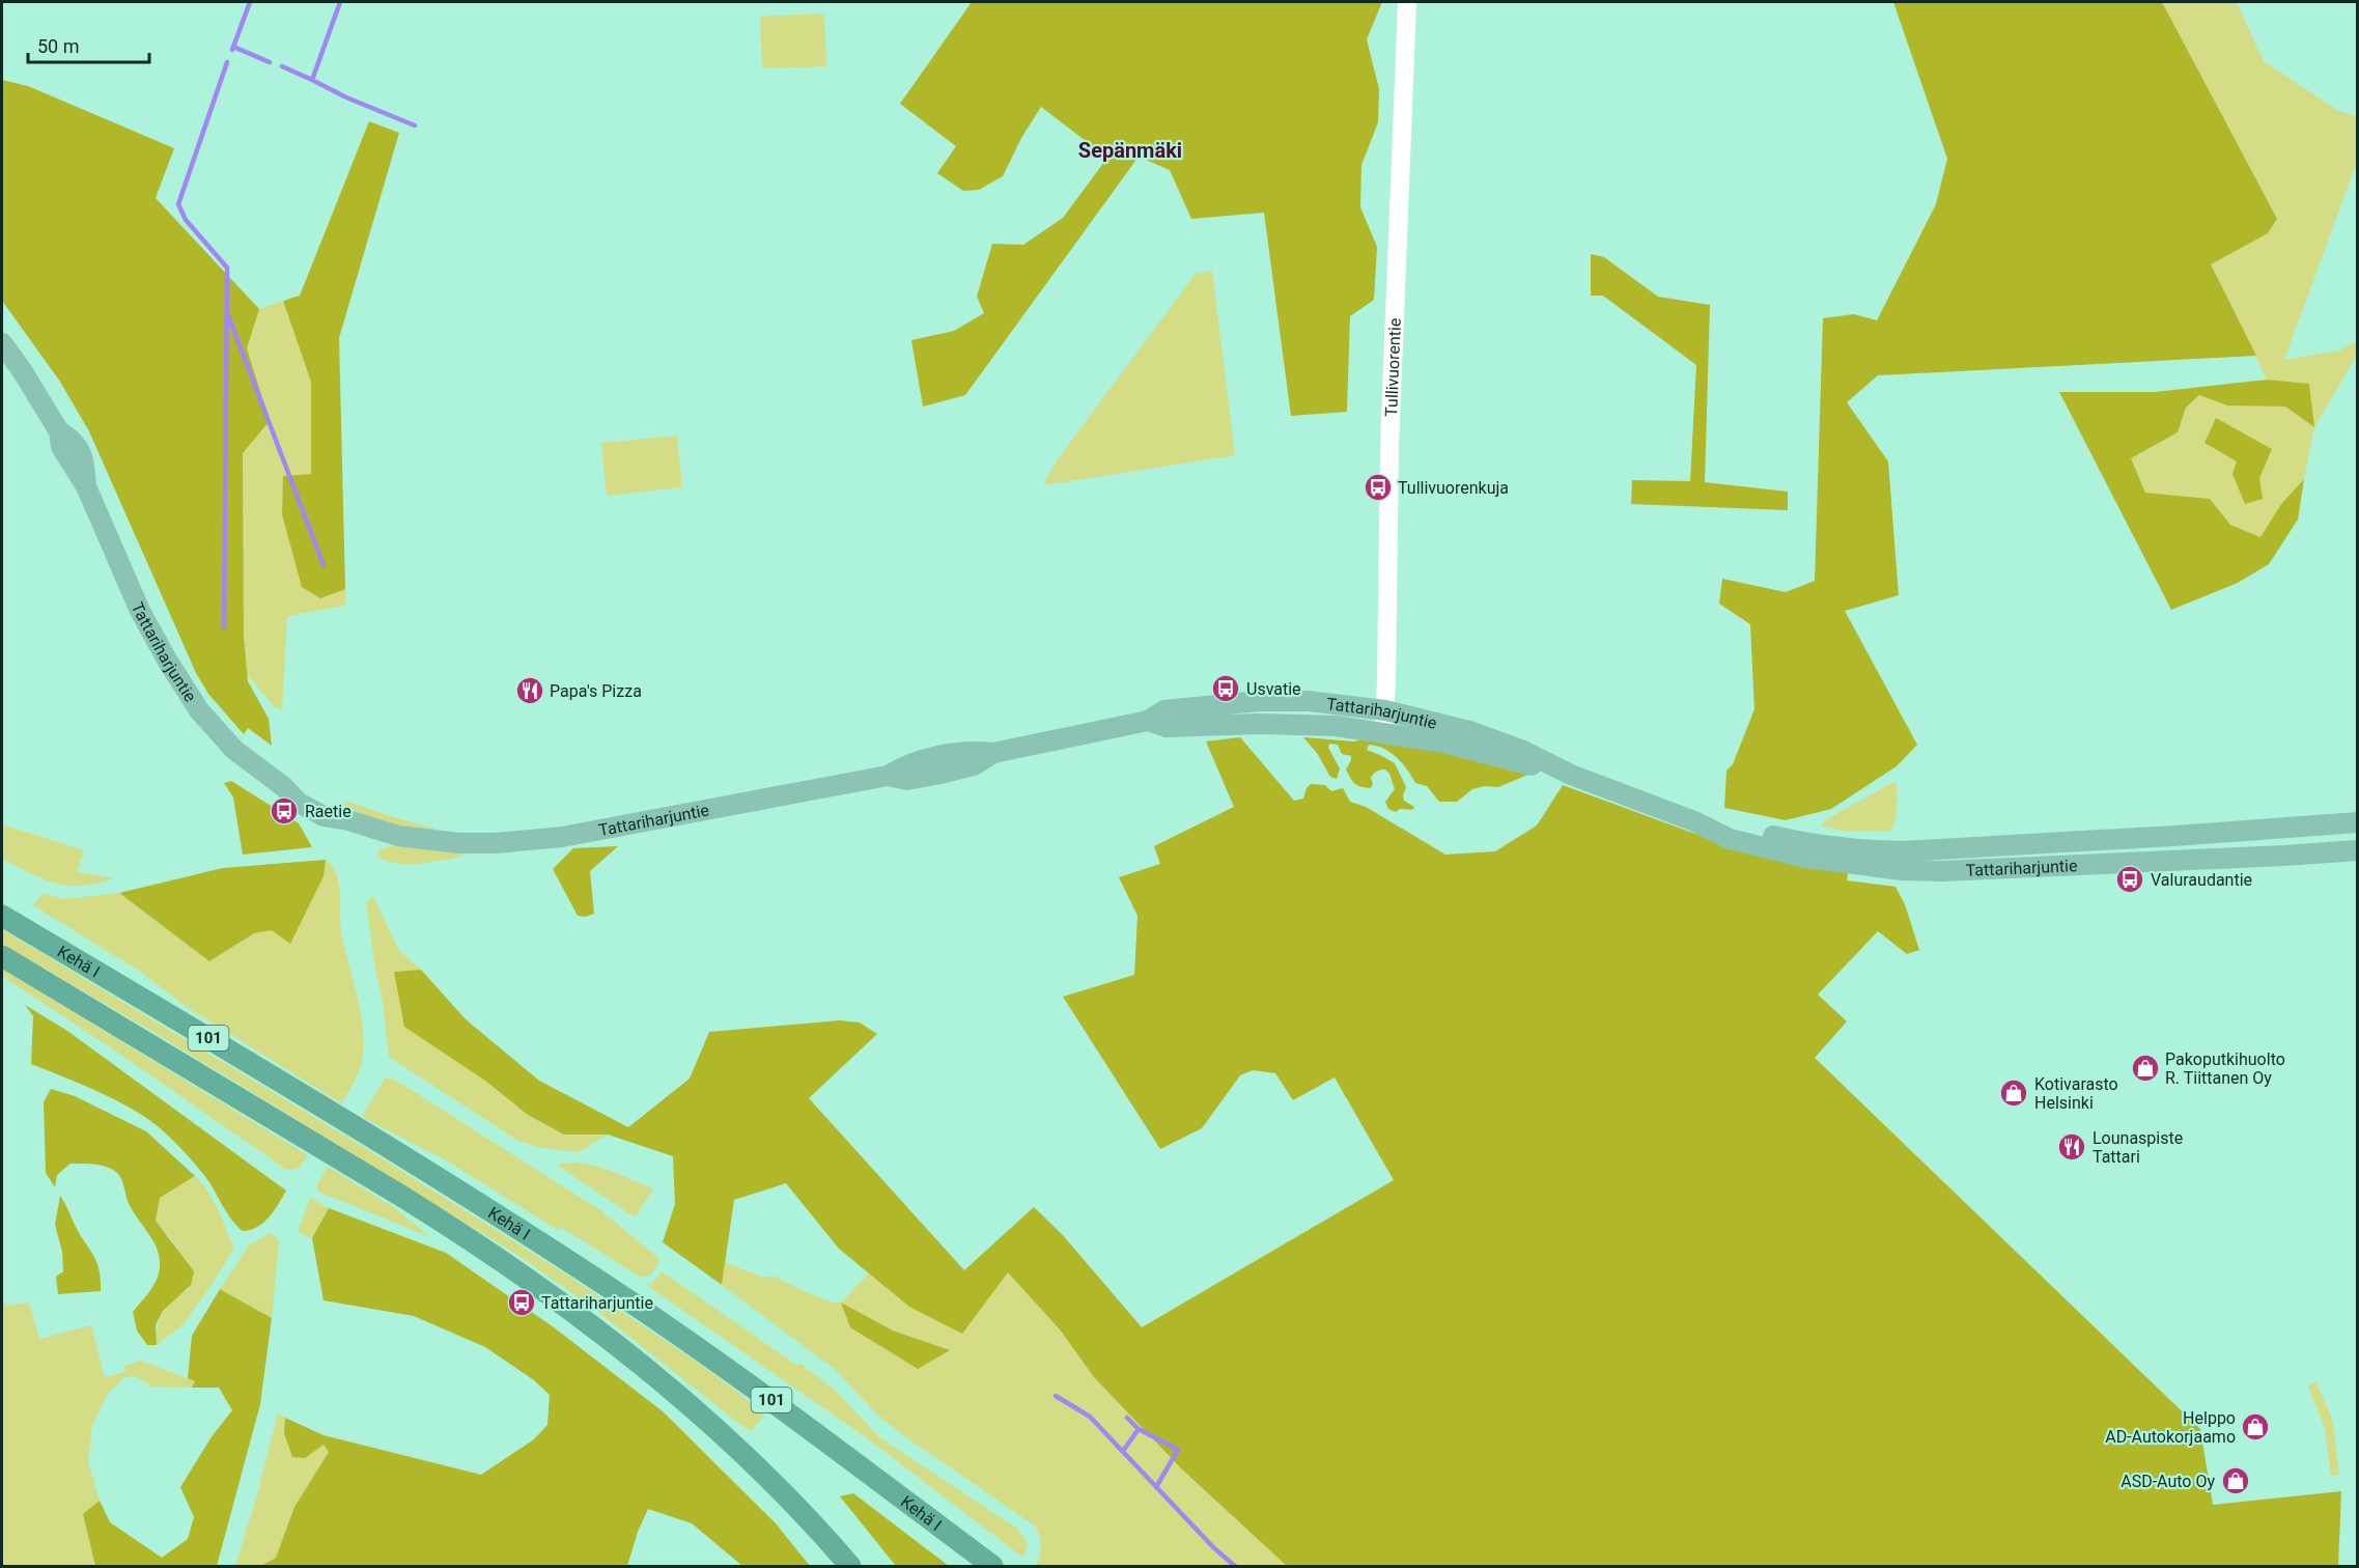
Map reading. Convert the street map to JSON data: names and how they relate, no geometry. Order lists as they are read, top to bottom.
{
  "streets": {
    "highway": ["Kehä I", "101"],
    "main road": ["Tullivuorentie", "Tattariharjuntie"]
  },
  "crossings": [
    ["Tullivuorentie", "Tattariharjuntie"]
  ],
  "districts": ["Sepänmäki"],
  "places": {
    "bus stop": [
      "Tullivuorenkuja",
      "Usvatie",
      "Raetie",
      "Valuraudantie",
      "Tattariharjuntie"
    ],
    "restaurant": ["Papa's Pizza", "Lounaspiste Tattari"],
    "shop": [
      "Pakoputkihuolto R. Tiittanen Oy",
      "Kotivarasto Helsinki",
      "Helppo AD-Autokorjaamo",
      "ASD-Auto Oy"
    ]
  },
  "scale_bar": "50 m"
}
